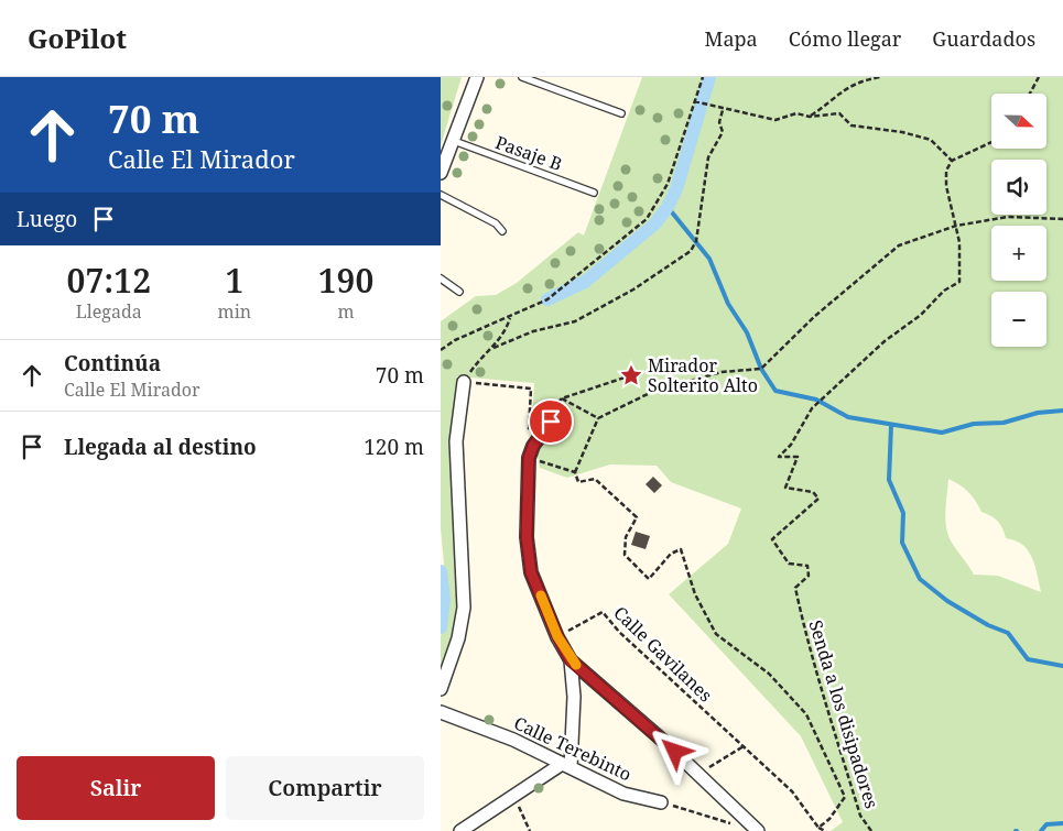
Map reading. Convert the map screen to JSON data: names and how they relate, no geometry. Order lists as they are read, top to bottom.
{
  "streets": {
    "street": ["Calle Terebinto"],
    "lane": ["Pasaje B"],
    "path": ["Calle Gavilanes", "Senda a los disipadores"]
  },
  "places": {
    "place": ["Mirador Solterito Alto"]
  },
  "north": "right",
  "page": {
    "header": "GoPilot",
    "nav": ["Mapa", "Cómo llegar", "Guardados"],
    "turn": ["70 m", "Calle El Mirador"],
    "map_buttons": ["+", "−"],
    "then": "Luego",
    "eta": [
      "07:12",
      "Llegada",
      "1",
      "min",
      "190",
      "m"
    ],
    "list": [
      {
        "name": "Continúa",
        "note": "Calle El Mirador",
        "value": "70 m"
      },
      {
        "name": "Llegada al destino",
        "value": "120 m"
      }
    ],
    "buttons": ["Salir", "Compartir"]
  }
}
